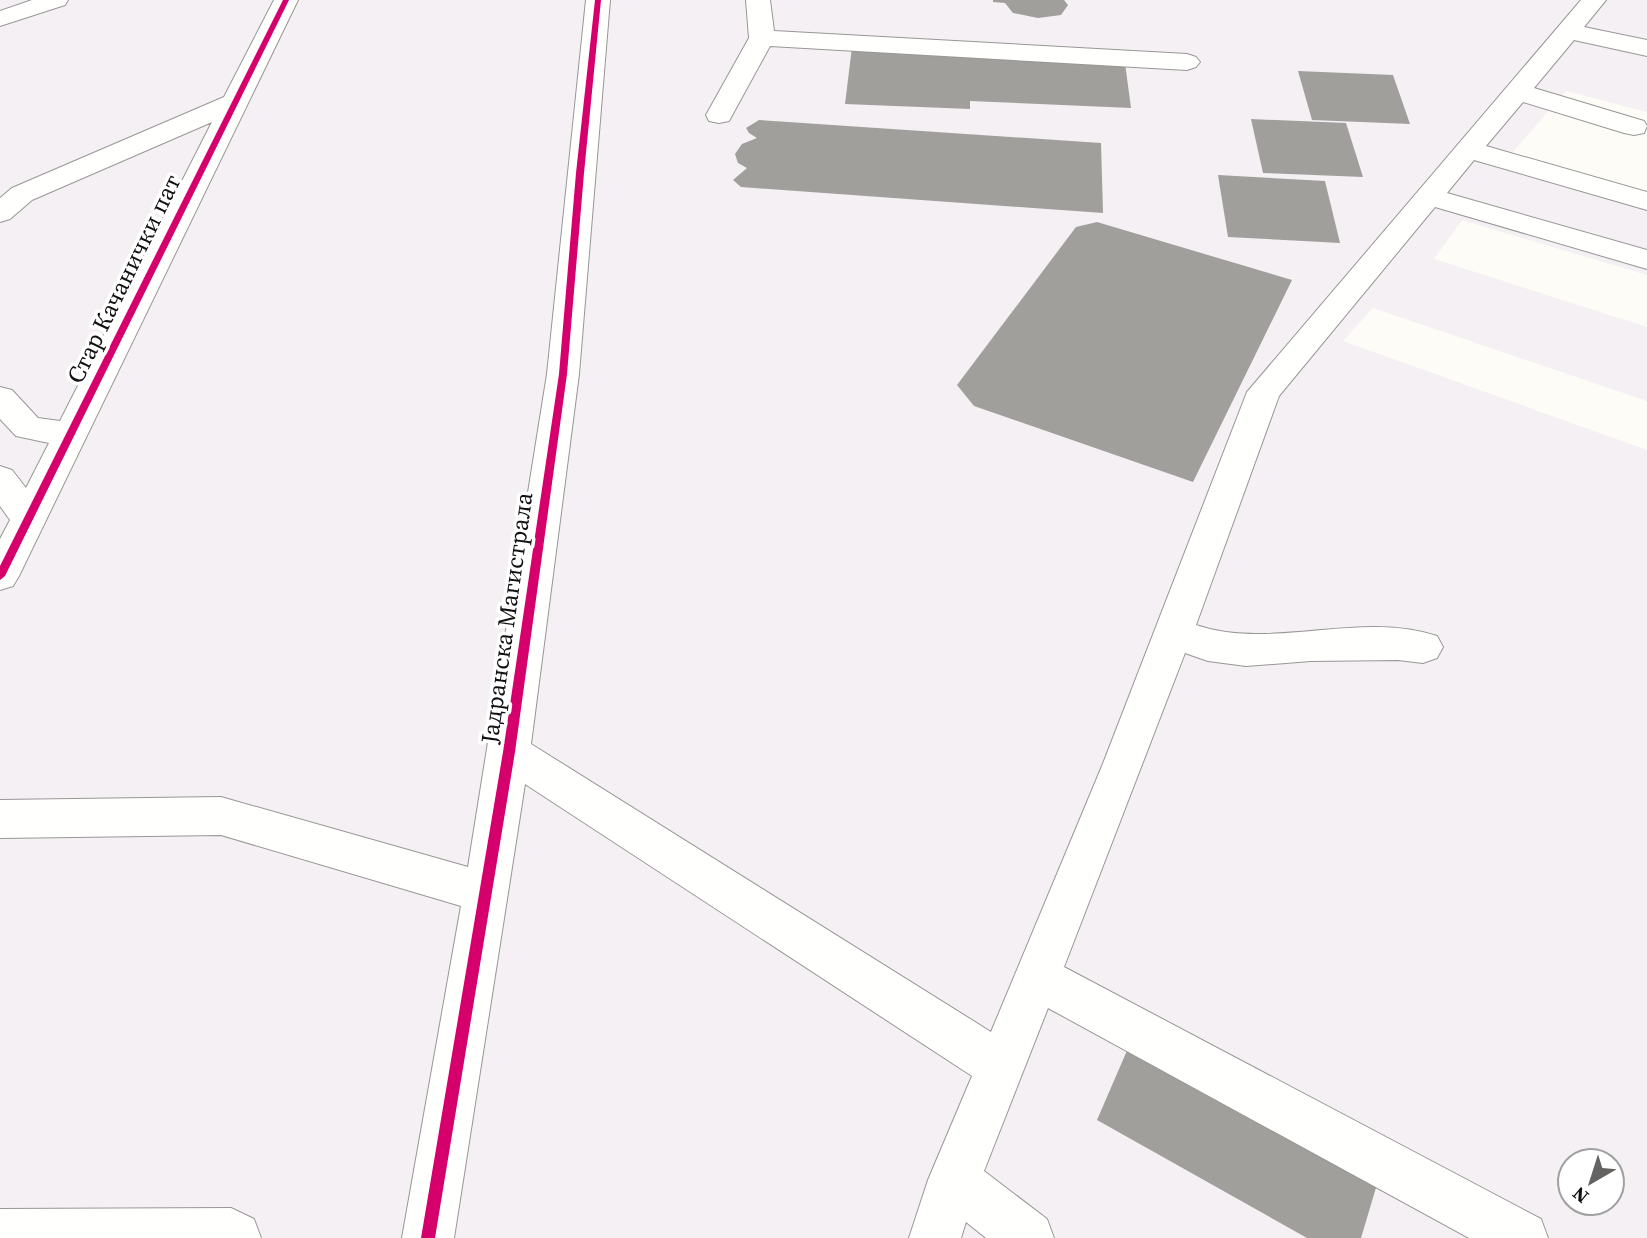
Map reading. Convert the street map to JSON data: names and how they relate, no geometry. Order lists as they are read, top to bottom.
{
  "streets": {
    "street": ["Стар Качанички пат", "Јадранска Магистрала"]
  },
  "north": "bottom left"
}
